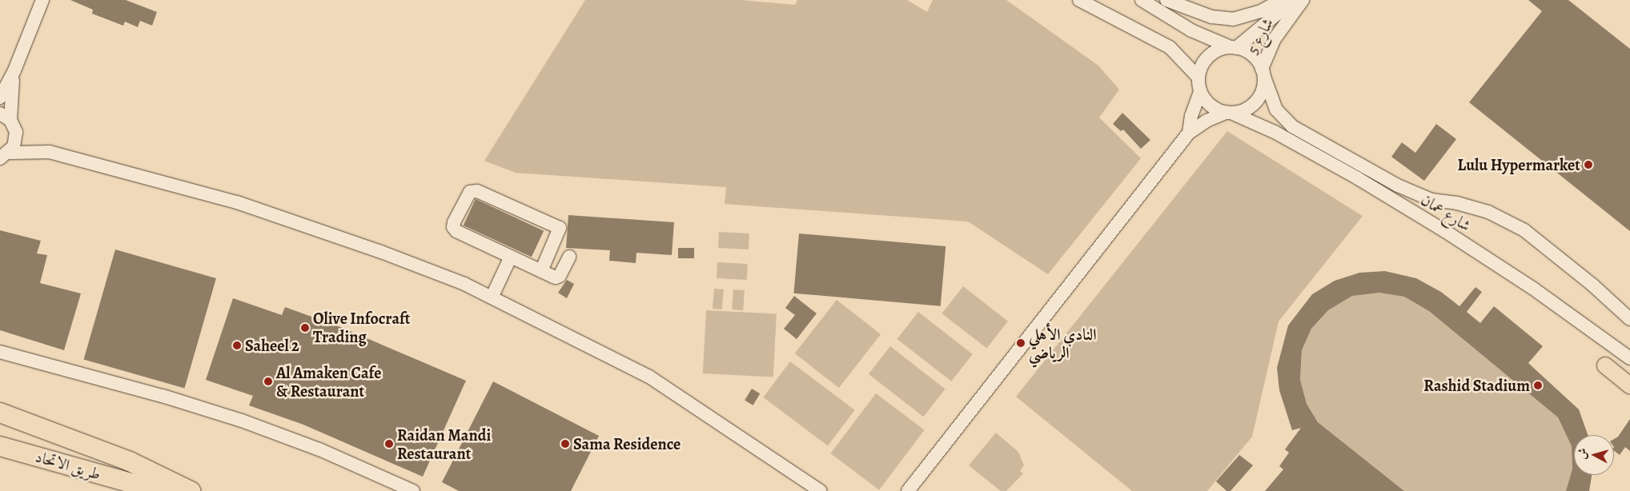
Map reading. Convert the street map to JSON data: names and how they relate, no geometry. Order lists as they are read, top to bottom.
{
  "streets": {
    "highway": ["طريق الاتحاد"],
    "street": ["شارع 5", "شارع عمان"]
  },
  "crossings": [
    ["شارع 5", "شارع عمان"]
  ],
  "places": [
    "Lulu Hypermarket",
    "Olive Infocraft Trading",
    "النادي الأهلي الرياضي",
    "Saheel 2",
    "Al Amaken Cafe & Restaurant",
    "Rashid Stadium",
    "Raidan Mandi Restaurant",
    "Sama Residence"
  ],
  "north": "left"
}
